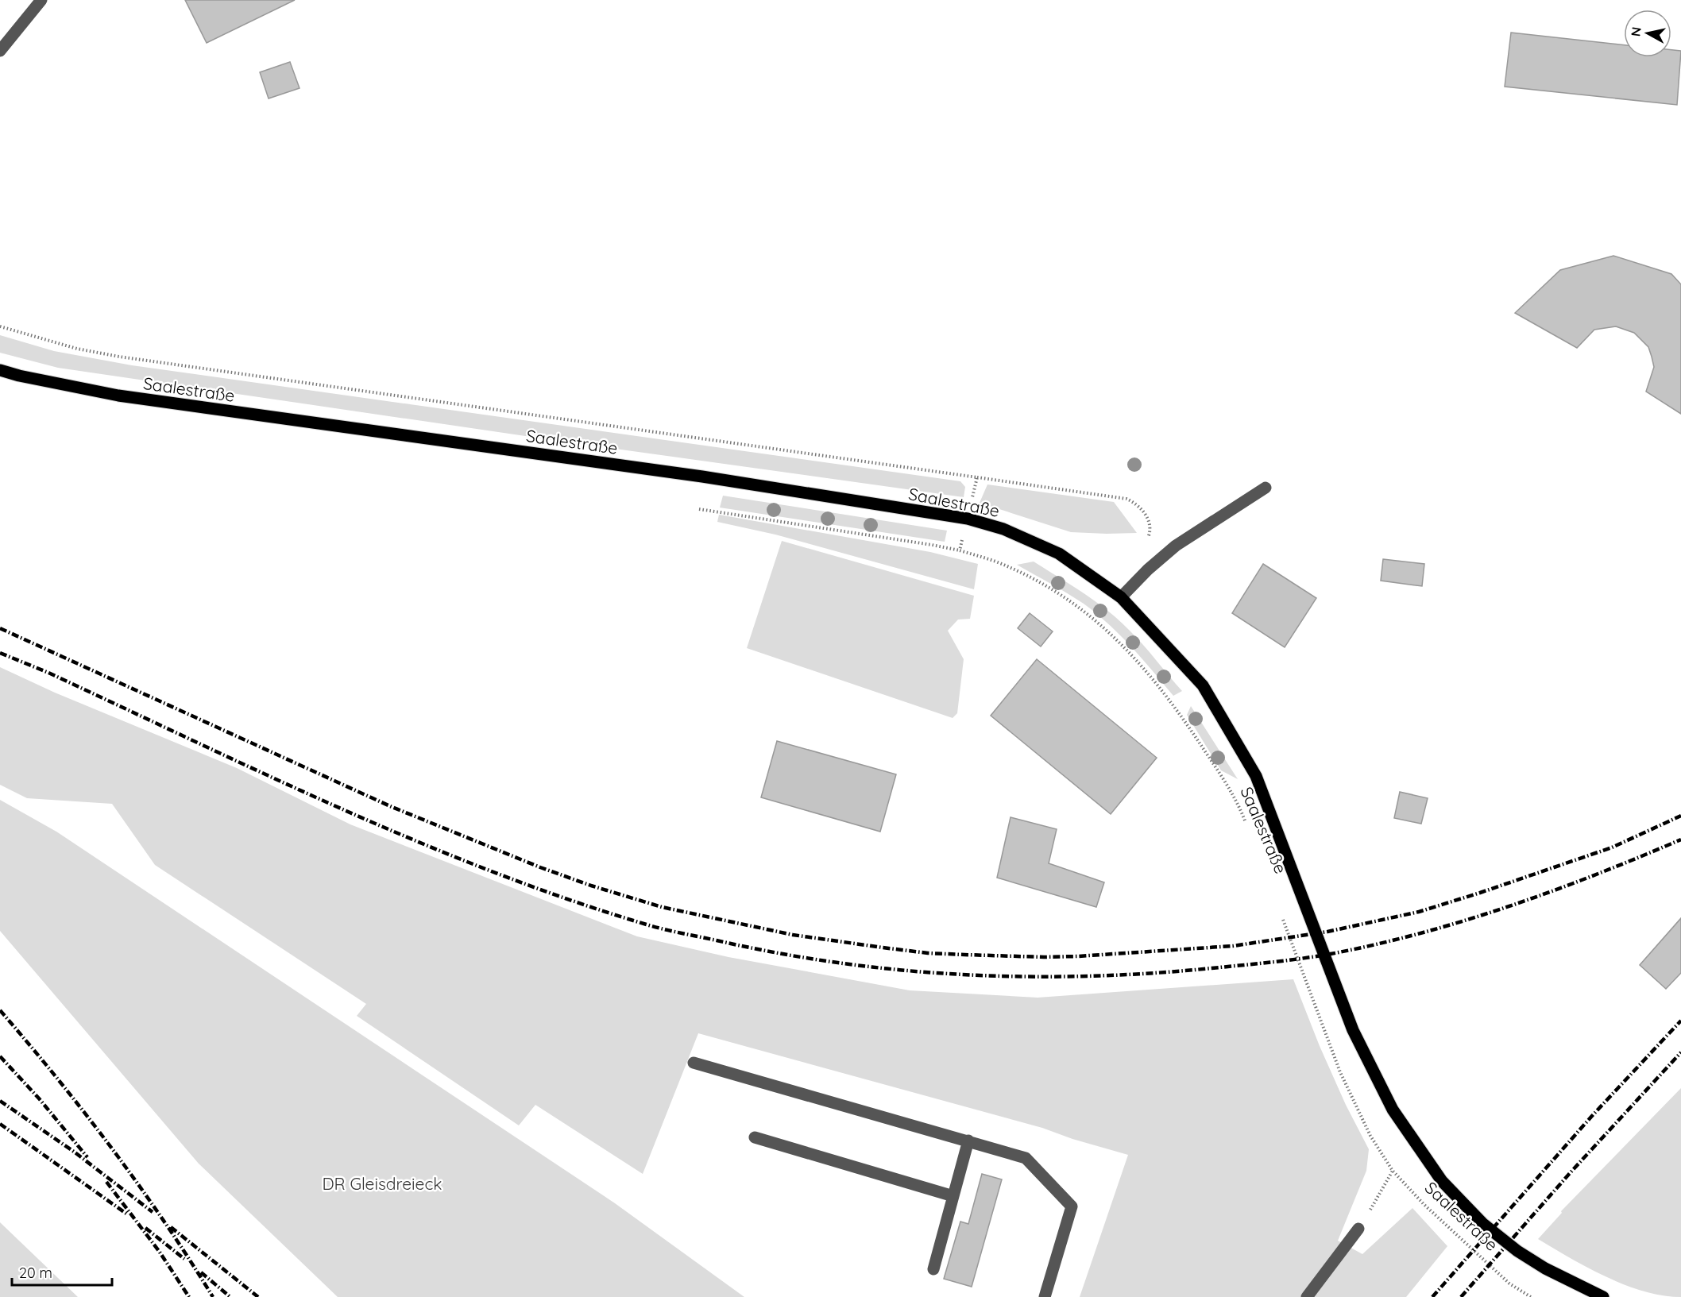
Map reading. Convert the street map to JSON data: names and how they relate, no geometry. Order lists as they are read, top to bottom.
{
  "streets": {
    "main road": ["Saalestraße"]
  },
  "parks": ["DR Gleisdreieck"],
  "scale_bar": "20 m",
  "north": "left"
}
